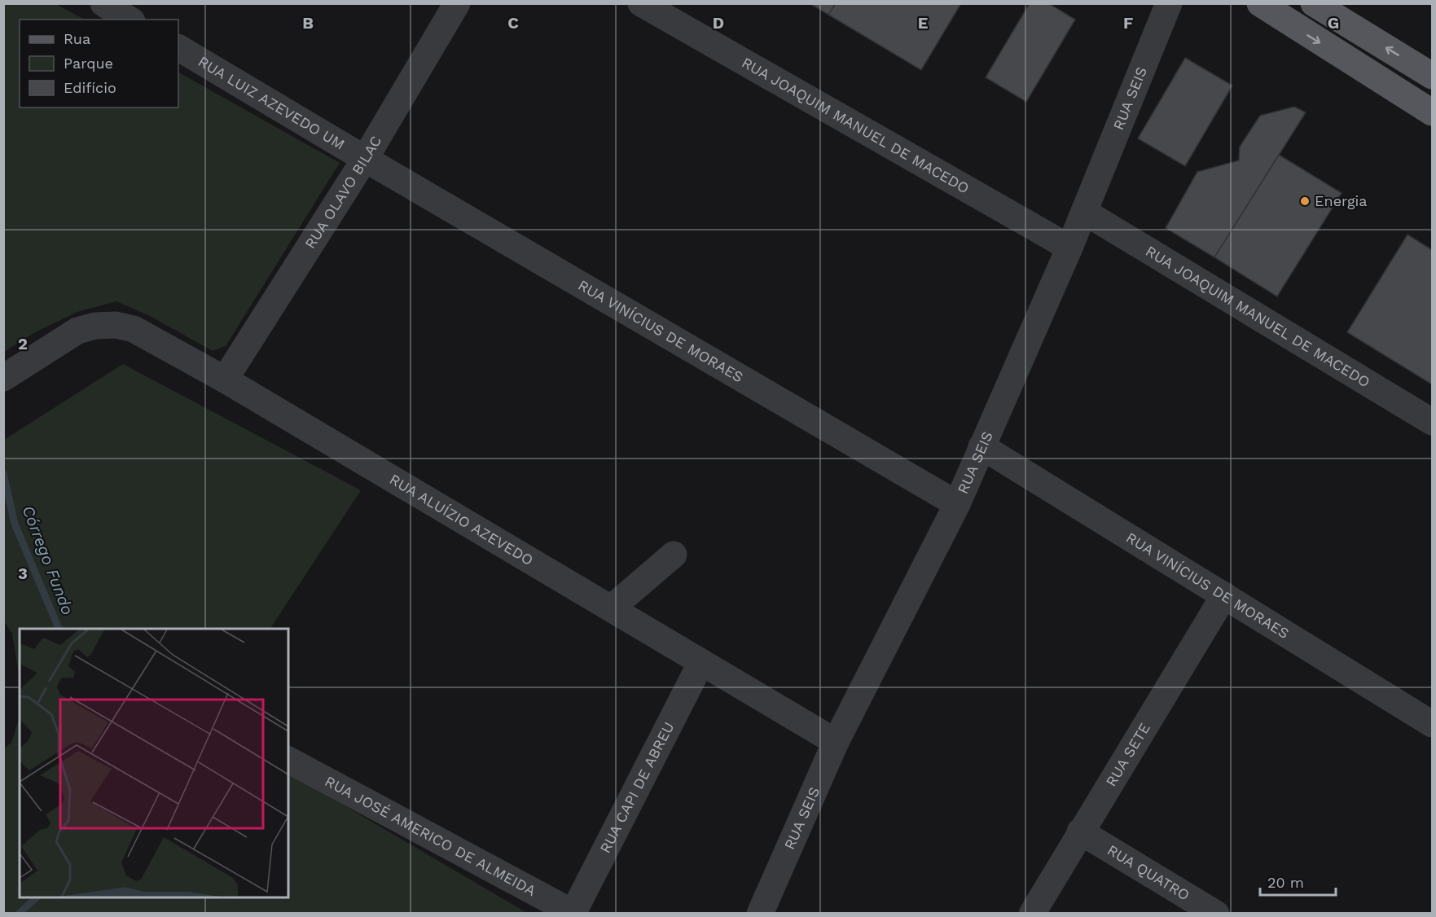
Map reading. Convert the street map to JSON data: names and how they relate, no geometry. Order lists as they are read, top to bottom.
{
  "streets": {
    "street": [
      "RUA SEIS",
      "RUA LUIZ AZEVEDO UM",
      "RUA JOAQUIM MANUEL DE MACEDO",
      "RUA OLAVO BILAC",
      "RUA VINÍCIUS DE MORAES",
      "RUA ALUÍZIO AZEVEDO",
      "RUA SETE",
      "RUA CAPI DE ABREU",
      "RUA JOSÉ AMERICO DE ALMEIDA",
      "RUA QUATRO"
    ]
  },
  "crossings": [
    ["RUA SEIS", "RUA JOAQUIM MANUEL DE MACEDO"],
    ["RUA SEIS", "RUA VINÍCIUS DE MORAES"],
    ["RUA SEIS", "RUA ALUÍZIO AZEVEDO"],
    ["RUA LUIZ AZEVEDO UM", "RUA OLAVO BILAC"],
    ["RUA LUIZ AZEVEDO UM", "RUA VINÍCIUS DE MORAES"],
    ["RUA OLAVO BILAC", "RUA VINÍCIUS DE MORAES"],
    ["RUA OLAVO BILAC", "RUA ALUÍZIO AZEVEDO"],
    ["RUA VINÍCIUS DE MORAES", "RUA SETE"],
    ["RUA ALUÍZIO AZEVEDO", "RUA CAPI DE ABREU"],
    ["RUA SETE", "RUA QUATRO"],
    ["RUA CAPI DE ABREU", "RUA JOSÉ AMERICO DE ALMEIDA"]
  ],
  "water": ["Córrego Fundo"],
  "places": ["Energia"],
  "legend": ["Rua", "Parque", "Edifício"],
  "scale_bar": "20 m",
  "grid": {
    "columns": [
      "B",
      "C",
      "D",
      "E",
      "F",
      "G"
    ],
    "rows": ["2", "3"]
  }
}
